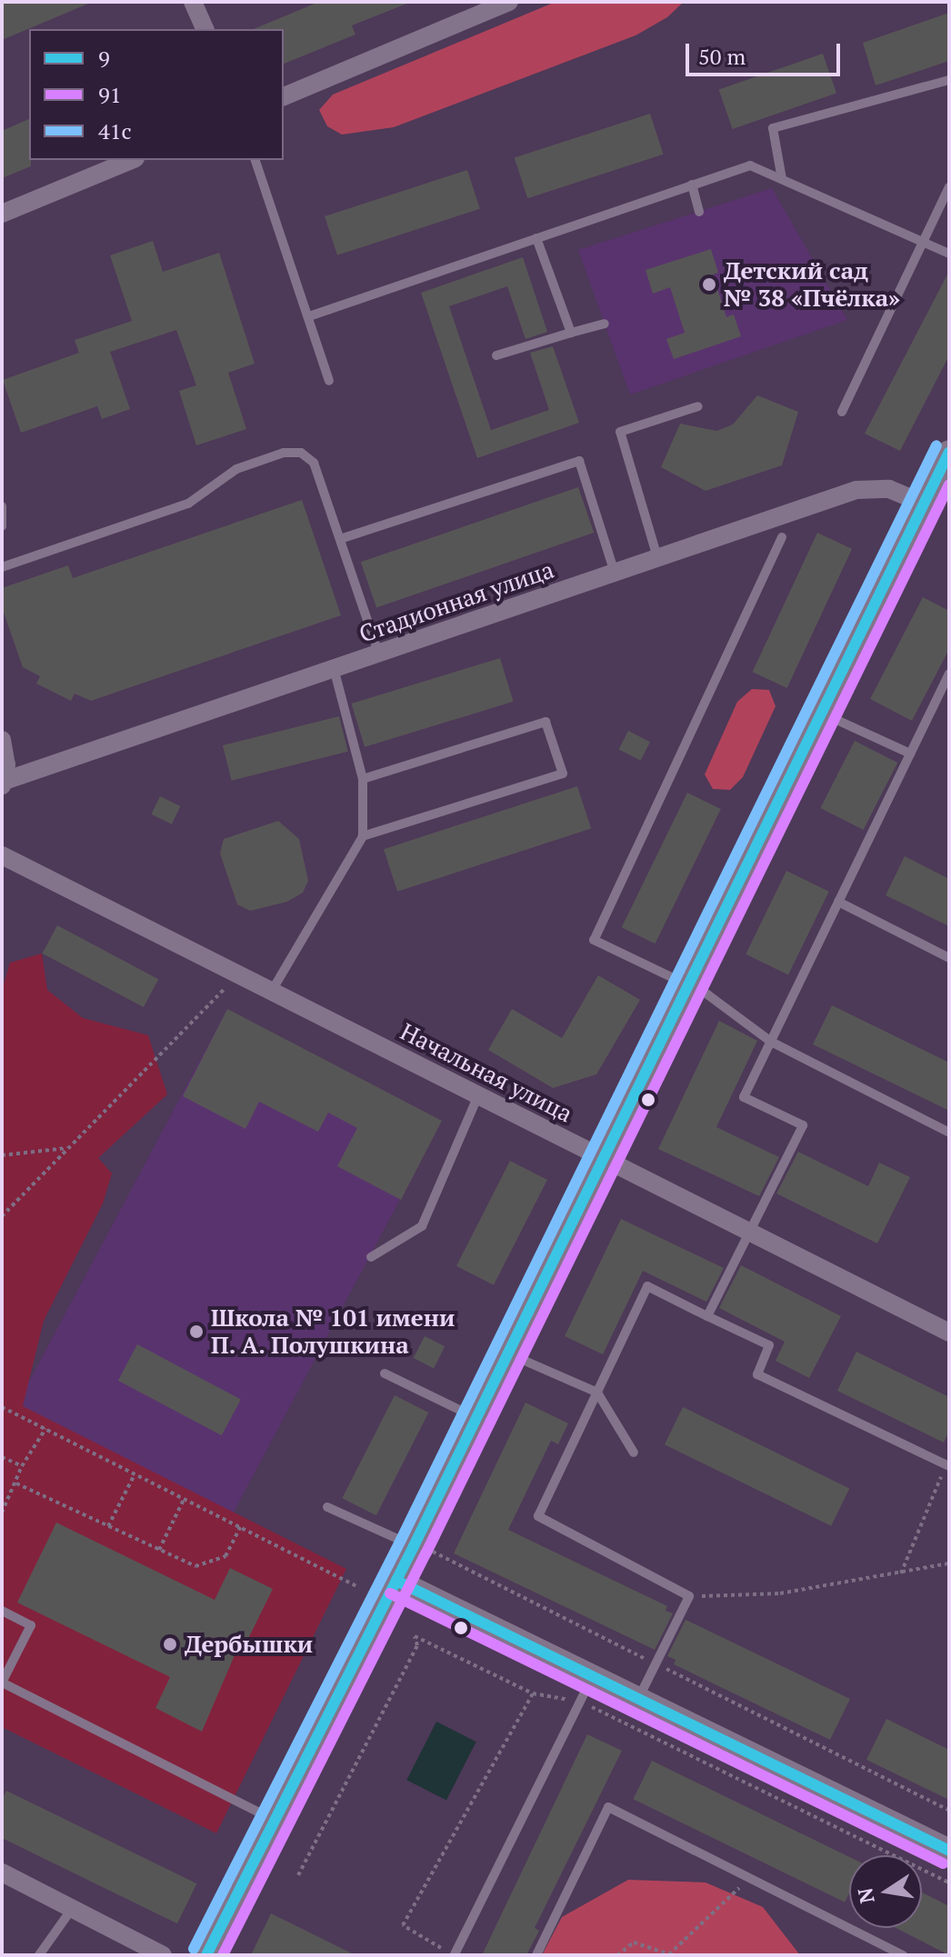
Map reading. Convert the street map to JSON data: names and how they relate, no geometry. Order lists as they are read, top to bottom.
{
  "streets": {
    "street": ["Стадионная улица", "Начальная улица"]
  },
  "places": ["Детский сад № 38 «Пчёлка»", "Школа № 101 имени П. А. Полушкина", "Дербышки"],
  "lines": ["transit line 41с", "transit line 9", "transit line 91"],
  "legend": ["9", "91", "41с"],
  "scale_bar": "50 m",
  "north": "left"
}
